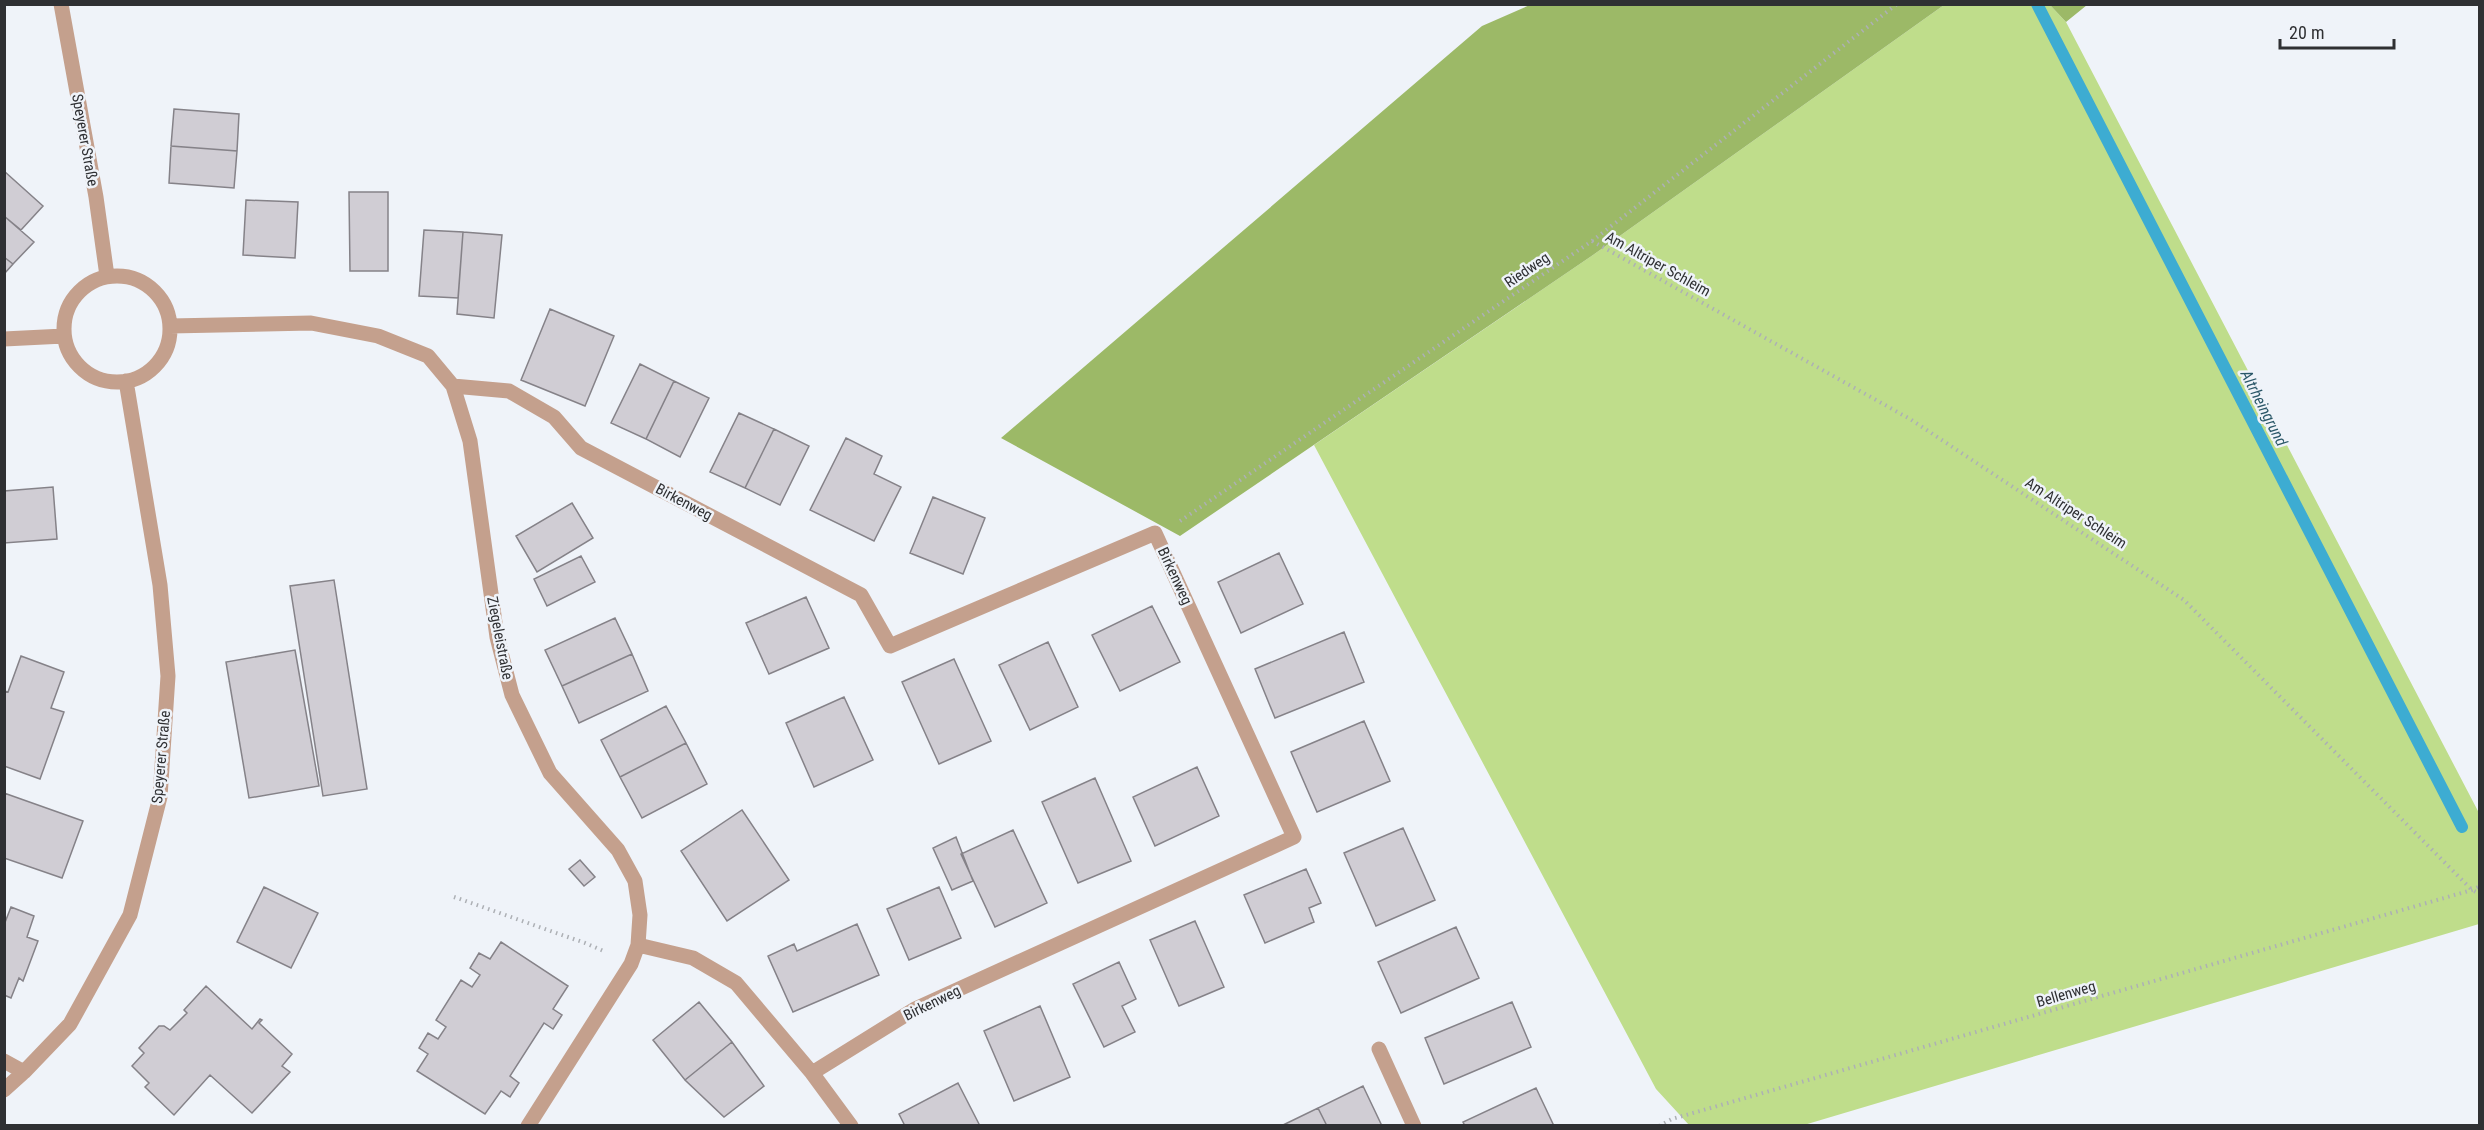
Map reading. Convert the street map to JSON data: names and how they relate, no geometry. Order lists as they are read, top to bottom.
{
  "streets": {
    "street": ["Speyerer Straße", "Birkenweg", "Ziegeleistraße"],
    "path": ["Am Altriper Schleim", "Riedweg", "Bellenweg"]
  },
  "crossings": [
    ["Speyerer Straße", "Ziegeleistraße"],
    ["Am Altriper Schleim", "Riedweg"],
    ["Am Altriper Schleim", "Bellenweg"],
    ["Riedweg", "Birkenweg"],
    ["Birkenweg", "Ziegeleistraße"]
  ],
  "water": ["Altrheingrund"],
  "scale_bar": "20 m"
}
